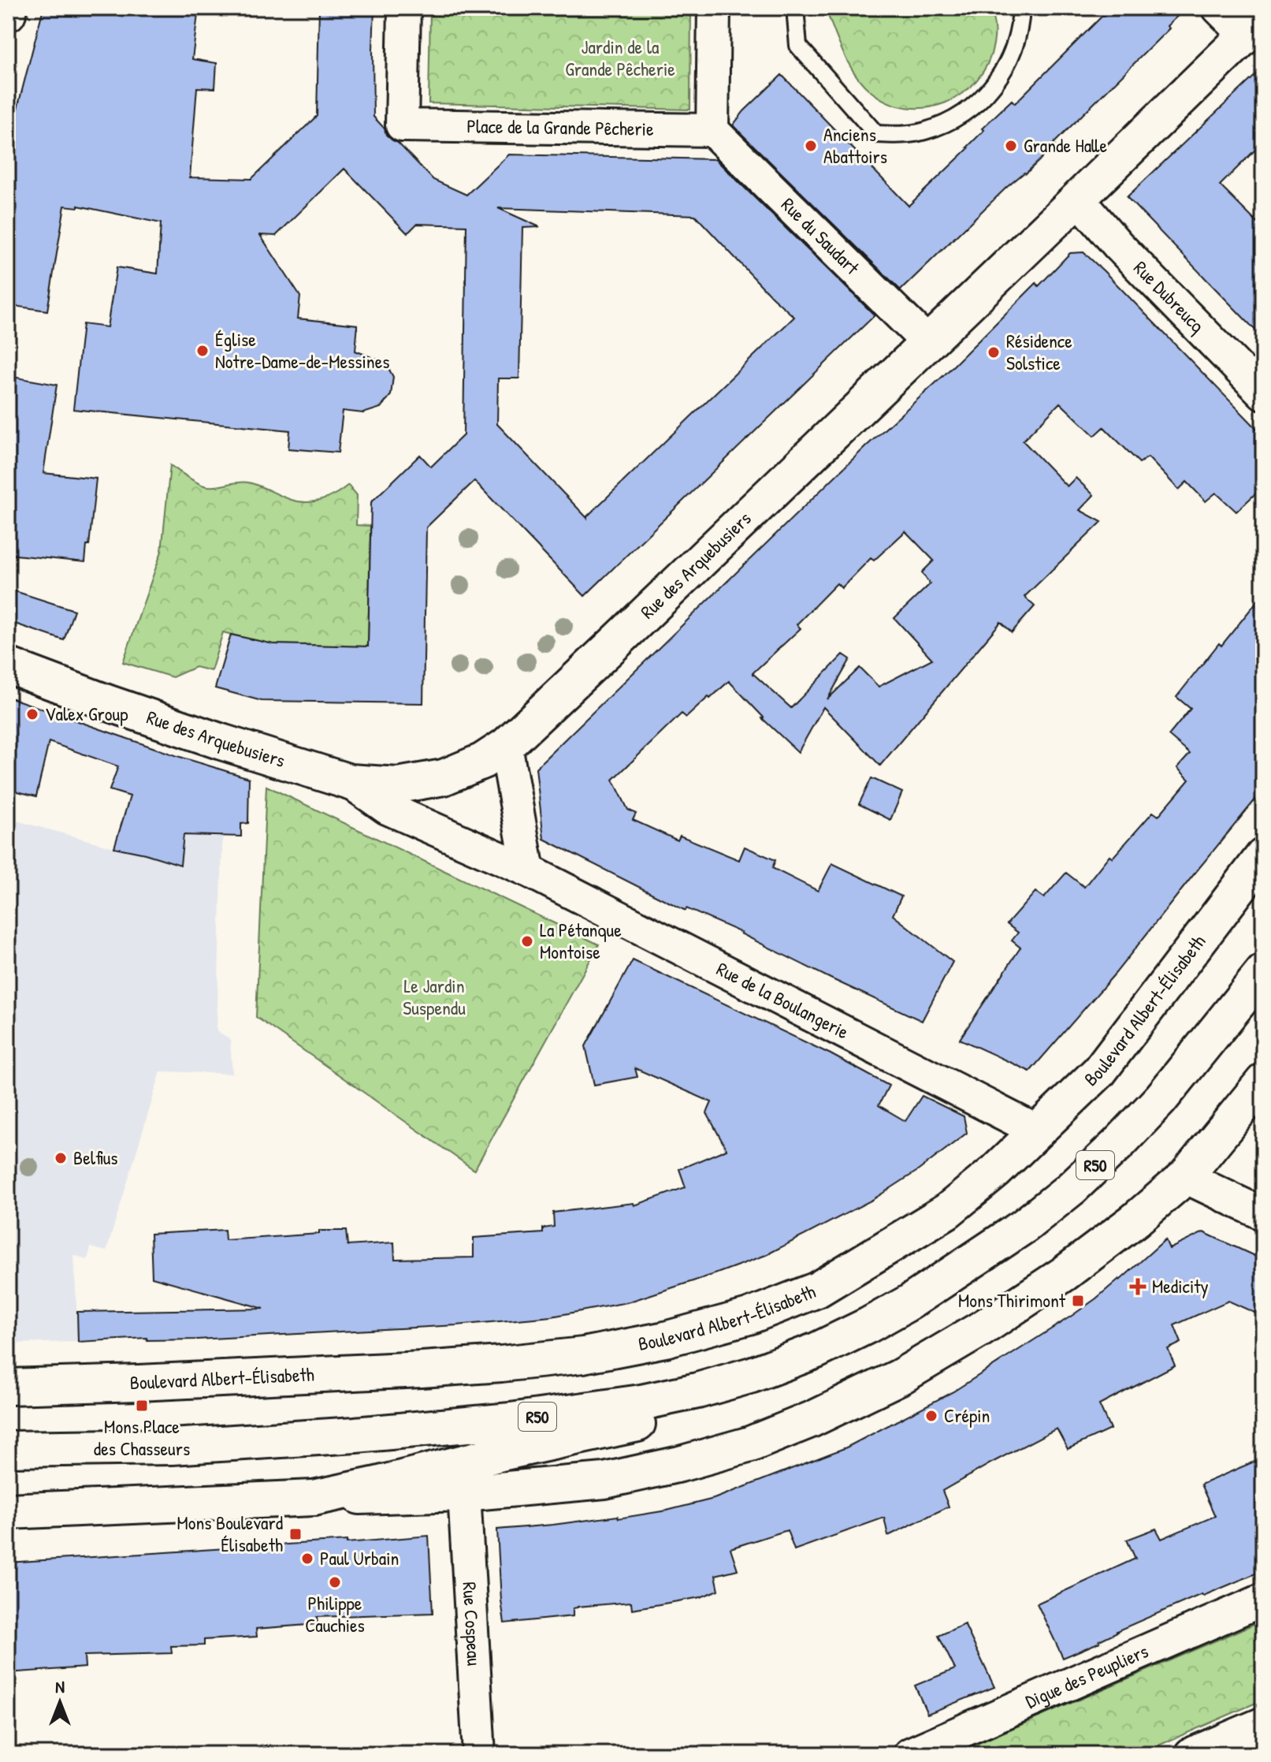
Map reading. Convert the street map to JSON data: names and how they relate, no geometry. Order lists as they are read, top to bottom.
{
  "streets": {
    "main road": ["Rue des Arquebusiers", "Boulevard Albert-Élisabeth", "R50"],
    "street": [
      "Place de la Grande Pêcherie",
      "Rue du Saudart",
      "Rue Dubreucq",
      "Rue de la Boulangerie",
      "Rue Cospeau",
      "Digue des Peupliers"
    ]
  },
  "crossings": [
    ["Place de la Grande Pêcherie", "Rue du Saudart"],
    ["Rue du Saudart", "Rue des Arquebusiers"],
    ["Rue Dubreucq", "Rue des Arquebusiers"],
    ["Rue des Arquebusiers", "Rue de la Boulangerie"],
    ["Rue de la Boulangerie", "Boulevard Albert-Élisabeth"]
  ],
  "parks": ["Jardin de la Grande Pêcherie", "Le Jardin Suspendu"],
  "places": {
    "other": [
      "Anciens Abattoirs",
      "Grande Halle",
      "Église Notre-Dame-de-Messines",
      "Résidence Solstice",
      "Valex Group",
      "La Pétanque Montoise",
      "Belfius",
      "Crépin",
      "Paul Urbain",
      "Philippe Cauchies"
    ],
    "health": ["Medicity"],
    "transit": ["Mons Thirimont", "Mons Place des Chasseurs", "Mons Boulevard Élisabeth"]
  },
  "north": "top"
}
